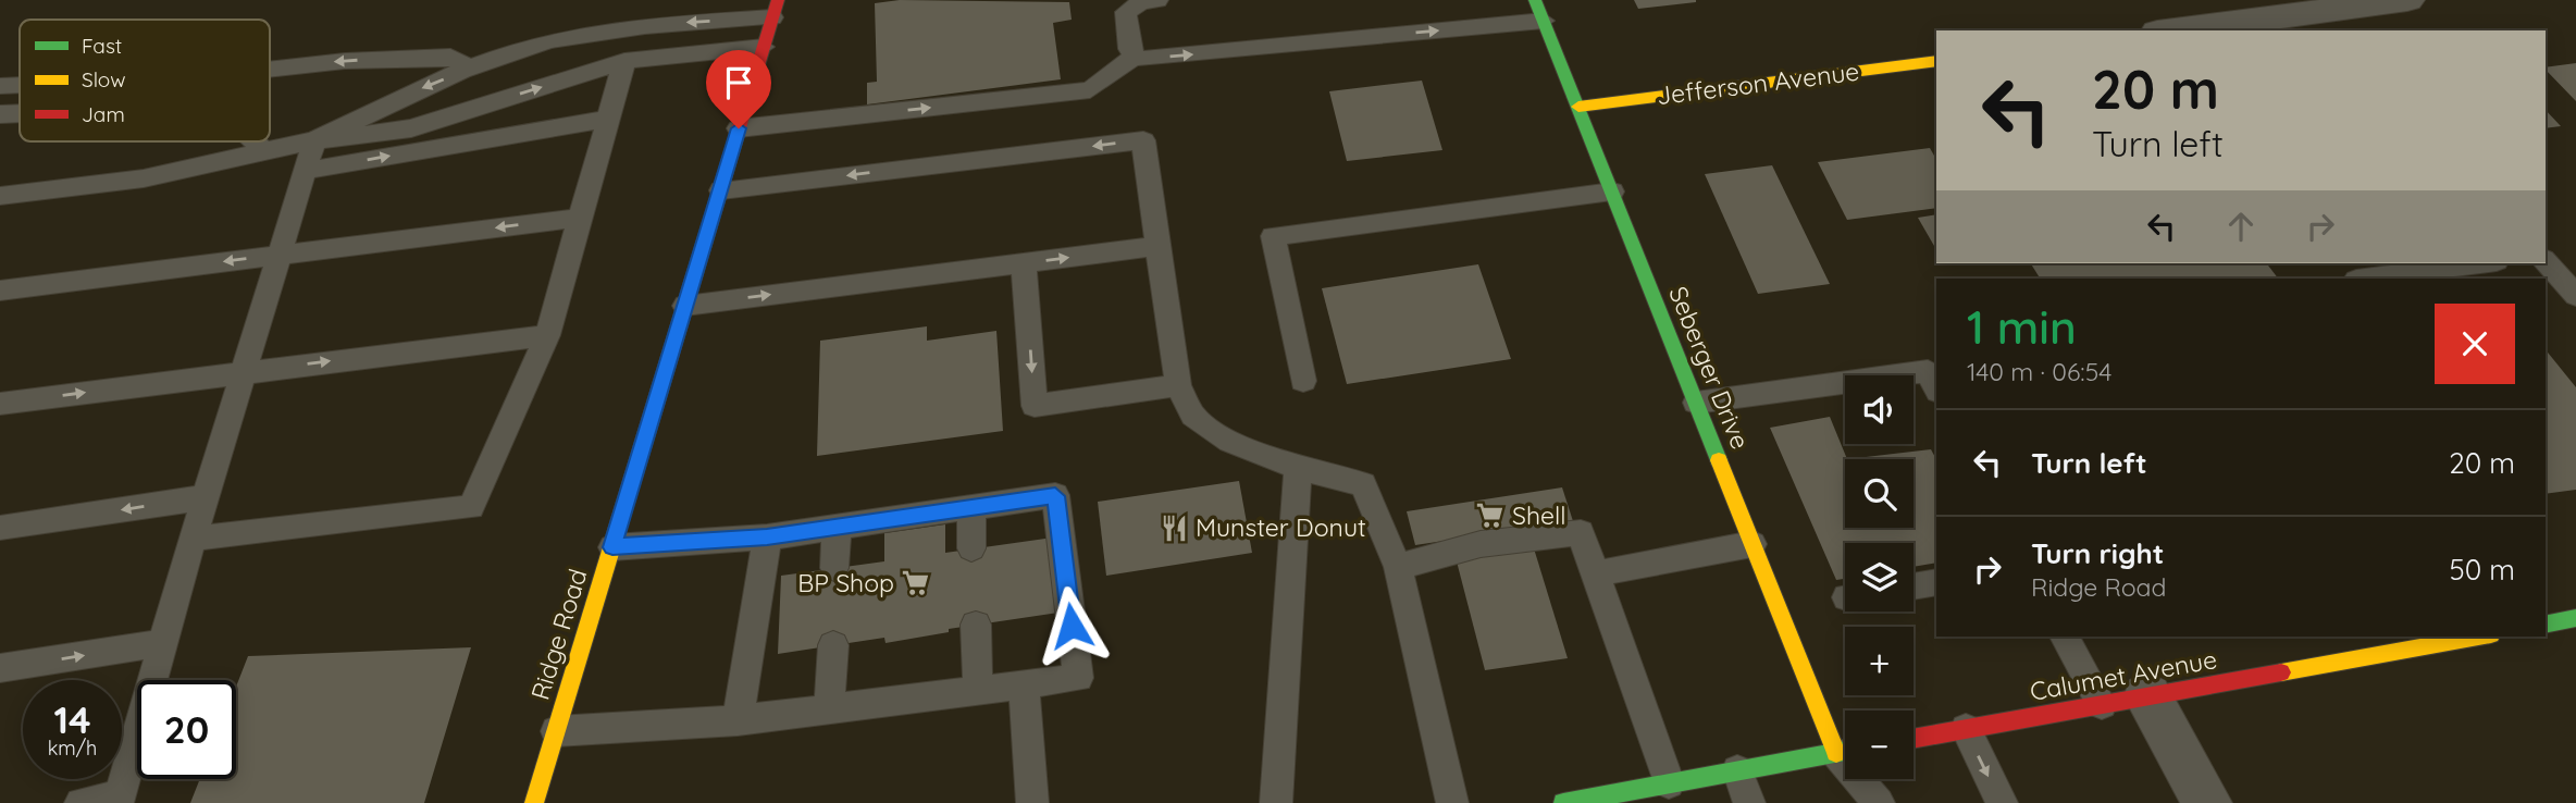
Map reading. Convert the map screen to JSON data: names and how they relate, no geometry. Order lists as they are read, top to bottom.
{
  "streets": {
    "main road": [
      "Jefferson Avenue",
      "Seberger Drive",
      "Ridge Road",
      "Calumet Avenue"
    ]
  },
  "crossings": [
    ["Jefferson Avenue", "Seberger Drive"]
  ],
  "places": {
    "supermarket": ["Shell", "BP Shop"],
    "restaurant": ["Munster Donut"]
  },
  "legend": ["Fast", "Slow", "Jam"],
  "page": {
    "turn": ["20 m", "Turn left"],
    "heading": ["1 min", "140 m · 06:54"],
    "map_buttons": ["+", "−"],
    "list": [
      {
        "name": "Turn left",
        "value": "20 m"
      },
      {
        "name": "Turn right",
        "note": "Ridge Road",
        "value": "50 m"
      }
    ],
    "speed": "14 km/h",
    "limit": "20"
  }
}
